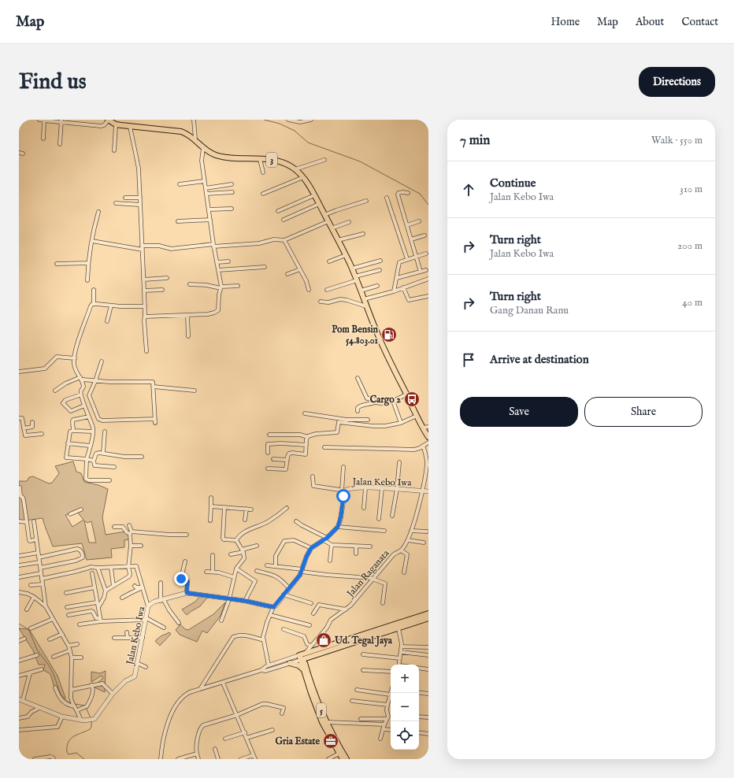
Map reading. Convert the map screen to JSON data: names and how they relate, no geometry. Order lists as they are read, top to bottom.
{
  "streets": {
    "highway": ["3", "5"],
    "street": ["Jalan Kebo Iwa", "Jalan Raganata"]
  },
  "crossings": [
    ["Jalan Kebo Iwa", "Jalan Raganata"],
    ["Jalan Raganata", "5"]
  ],
  "places": {
    "fuel station": ["Pom Bensin 54.803.01"],
    "bus stop": ["Cargo 2"],
    "shop": ["Ud. Tegal Jaya"],
    "office": ["Gria Estate"]
  },
  "page": {
    "header": "Map",
    "nav": [
      "Home",
      "Map",
      "About",
      "Contact"
    ],
    "buttons": [
      "Directions",
      ["Save", "Share"]
    ],
    "title": "Find us",
    "heading": ["7 min", "Walk · 550 m"],
    "list": [
      ["Continue", "Jalan Kebo Iwa", "310 m"],
      ["Turn right", "Jalan Kebo Iwa", "200 m"],
      ["Turn right", "Gang Danau Ranu", "40 m"],
      "Arrive at destination"
    ],
    "map_buttons": ["+", "−"]
  }
}
